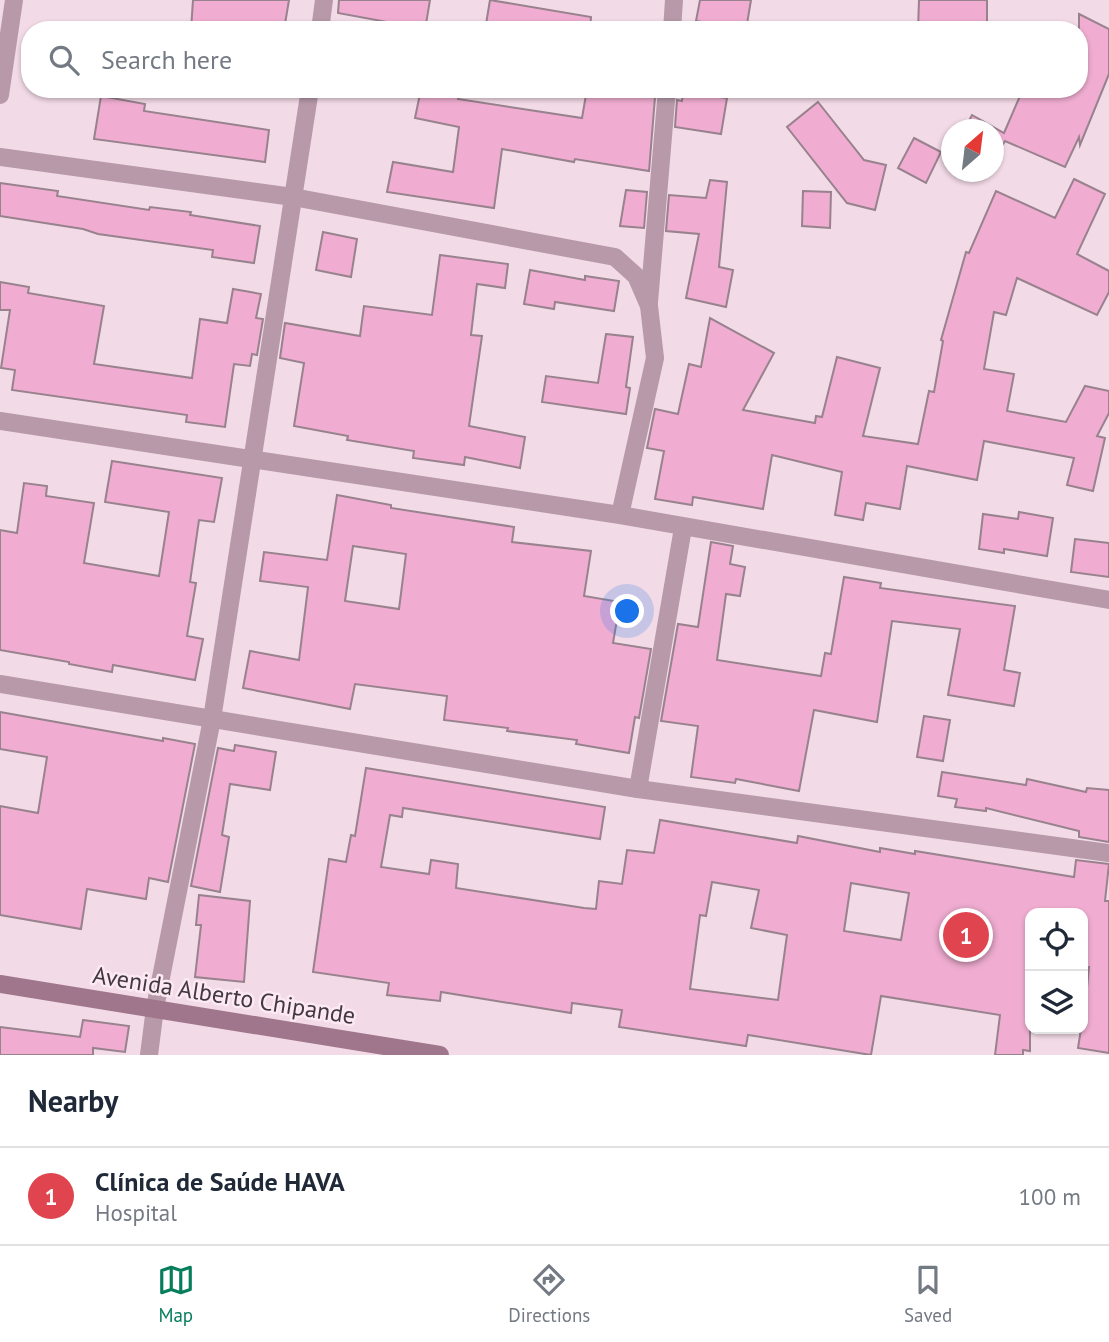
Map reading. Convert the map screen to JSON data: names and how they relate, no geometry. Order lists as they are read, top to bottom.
{
  "streets": {
    "main road": ["Avenida Alberto Chipande"]
  },
  "north": "top right",
  "page": {
    "search": "Search here",
    "pins": "1",
    "heading": "Nearby",
    "list": [
      {
        "mark": "1",
        "name": "Clínica de Saúde HAVA",
        "note": "Hospital",
        "value": "100 m"
      }
    ],
    "nav": ["Map", "Directions", "Saved"]
  }
}
